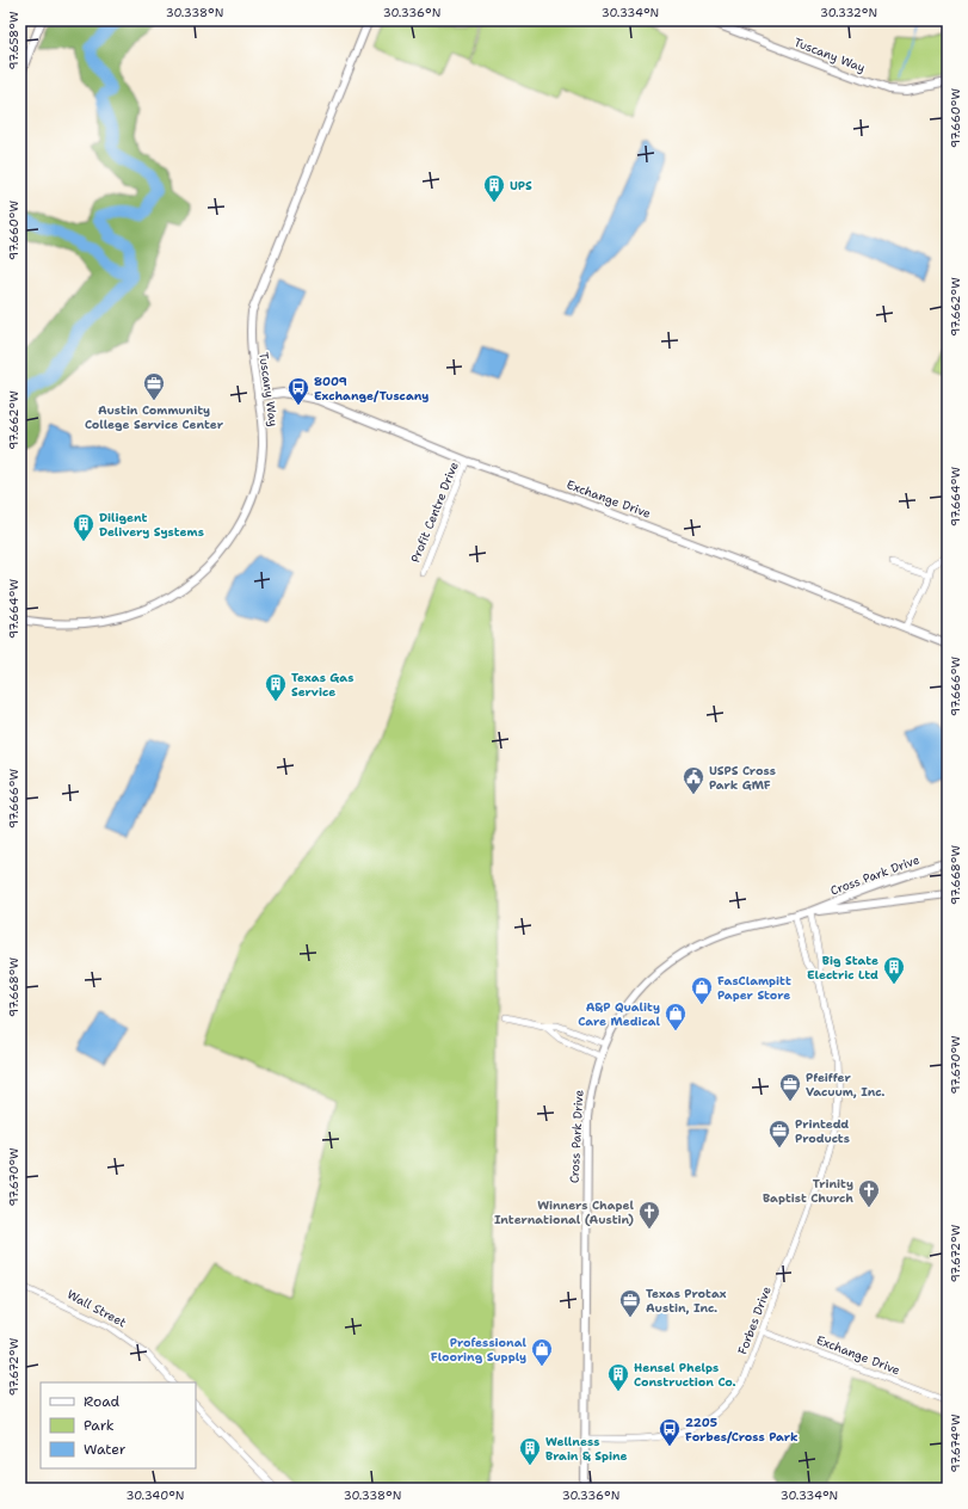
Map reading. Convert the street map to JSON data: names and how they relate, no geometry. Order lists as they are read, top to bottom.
{
  "streets": {
    "street": [
      "Tuscany Way",
      "Exchange Drive",
      "Profit Centre Drive",
      "Cross Park Drive",
      "Wall Street",
      "Forbes Drive"
    ]
  },
  "crossings": [
    ["Tuscany Way", "Exchange Drive"],
    ["Exchange Drive", "Profit Centre Drive"],
    ["Exchange Drive", "Forbes Drive"],
    ["Cross Park Drive", "Forbes Drive"]
  ],
  "places": {
    "building": [
      "UPS",
      "Diligent Delivery Systems",
      "Texas Gas Service",
      "Big State Electric Ltd",
      "Hensel Phelps Construction Co.",
      "Wellness Brain & Spine"
    ],
    "office": [
      "Austin Community College Service Center",
      "Pfeiffer Vacuum, Inc.",
      "Printedd Products",
      "Texas Protax Austin, Inc."
    ],
    "bus stop": ["8009 Exchange/Tuscany", "2205 Forbes/Cross Park"],
    "public building": ["USPS Cross Park GMF"],
    "shop": ["FasClampitt Paper Store", "A&P Quality Care Medical", "Professional Flooring Supply"],
    "church": ["Trinity Baptist Church", "Winners Chapel International (Austin)"]
  },
  "legend": ["Road", "Park", "Water"],
  "coordinates": [
    "30.338°N",
    "30.336°N",
    "30.334°N",
    "30.332°N",
    "97.658°W",
    "97.660°W",
    "97.662°W",
    "97.664°W",
    "97.666°W",
    "97.668°W",
    "97.670°W",
    "97.672°W",
    "97.674°W",
    "30.340°N"
  ]
}
